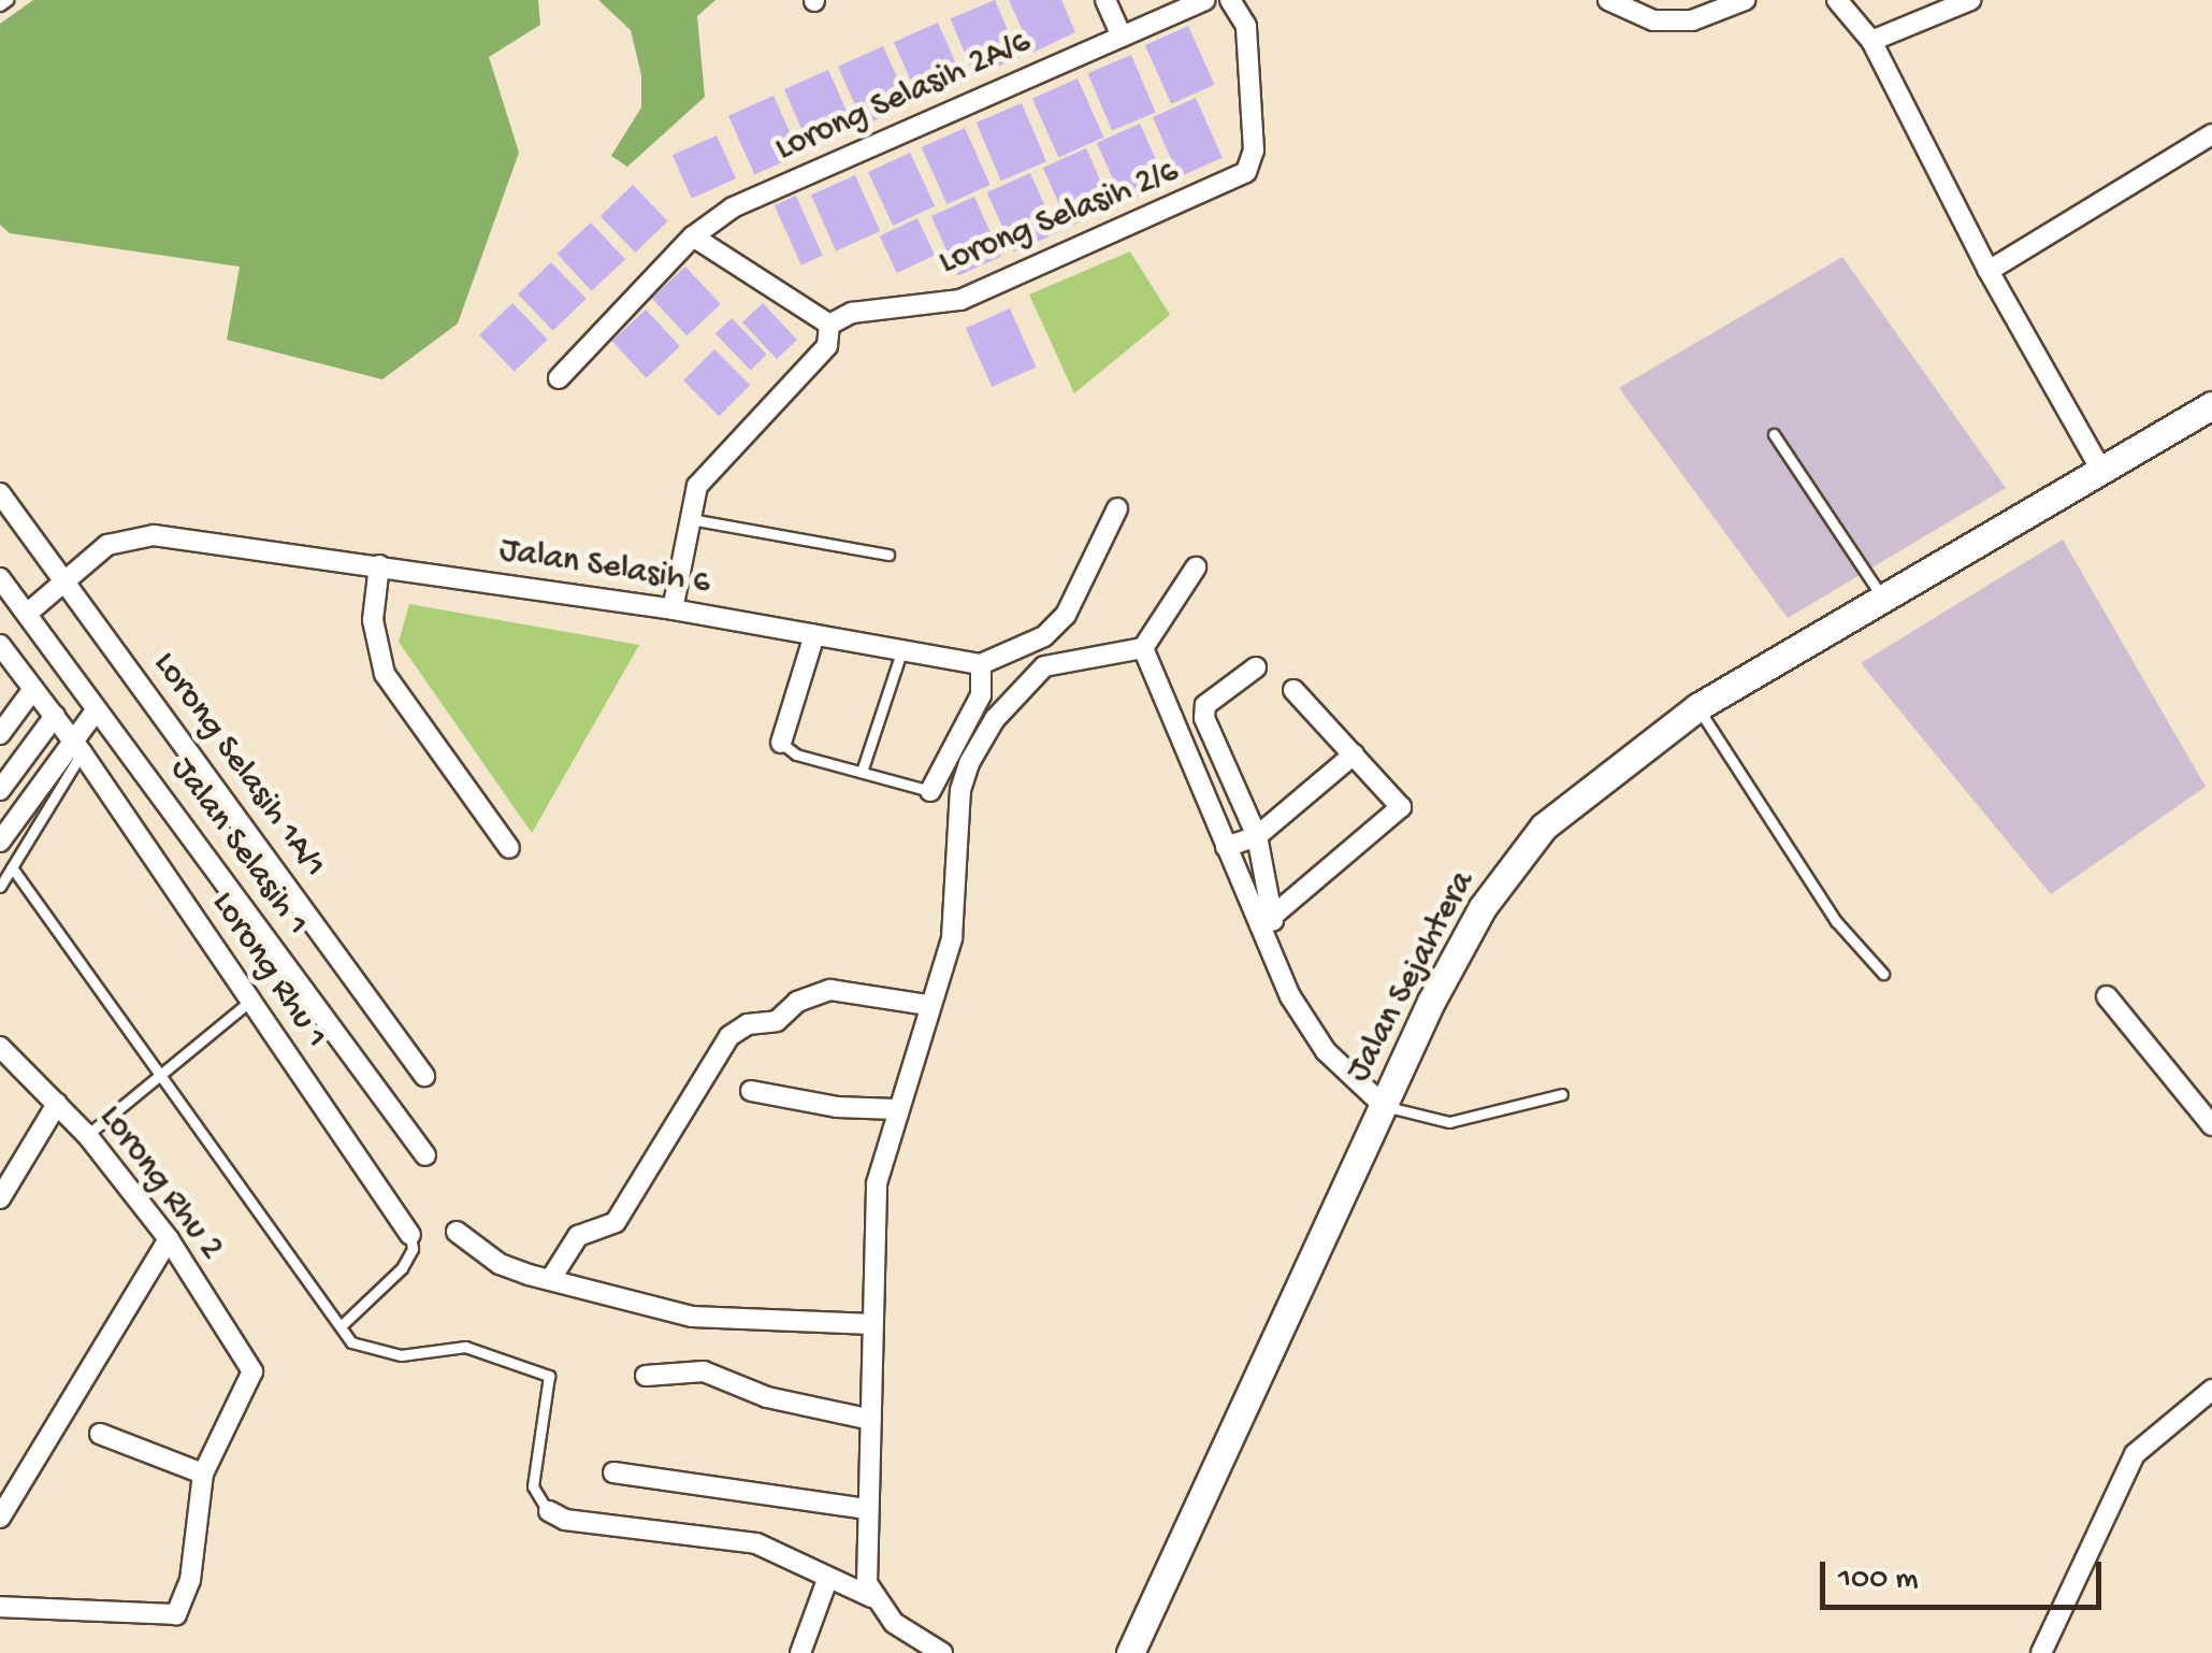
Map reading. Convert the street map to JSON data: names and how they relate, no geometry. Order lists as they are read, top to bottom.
{
  "streets": {
    "main road": ["Jalan Sejahtera"],
    "street": [
      "Lorong Selasih 2A/6",
      "Lorong Selasih 2/6",
      "Jalan Selasih 6",
      "Lorong Selasih 1A/1",
      "Jalan Selasih 1",
      "Lorong Rhu 1",
      "Lorong Rhu 2"
    ]
  },
  "crossings": [
    ["Jalan Selasih 6", "Lorong Selasih 1A/1"],
    ["Jalan Selasih 6", "Jalan Selasih 1"]
  ],
  "scale_bar": "100 m"
}
